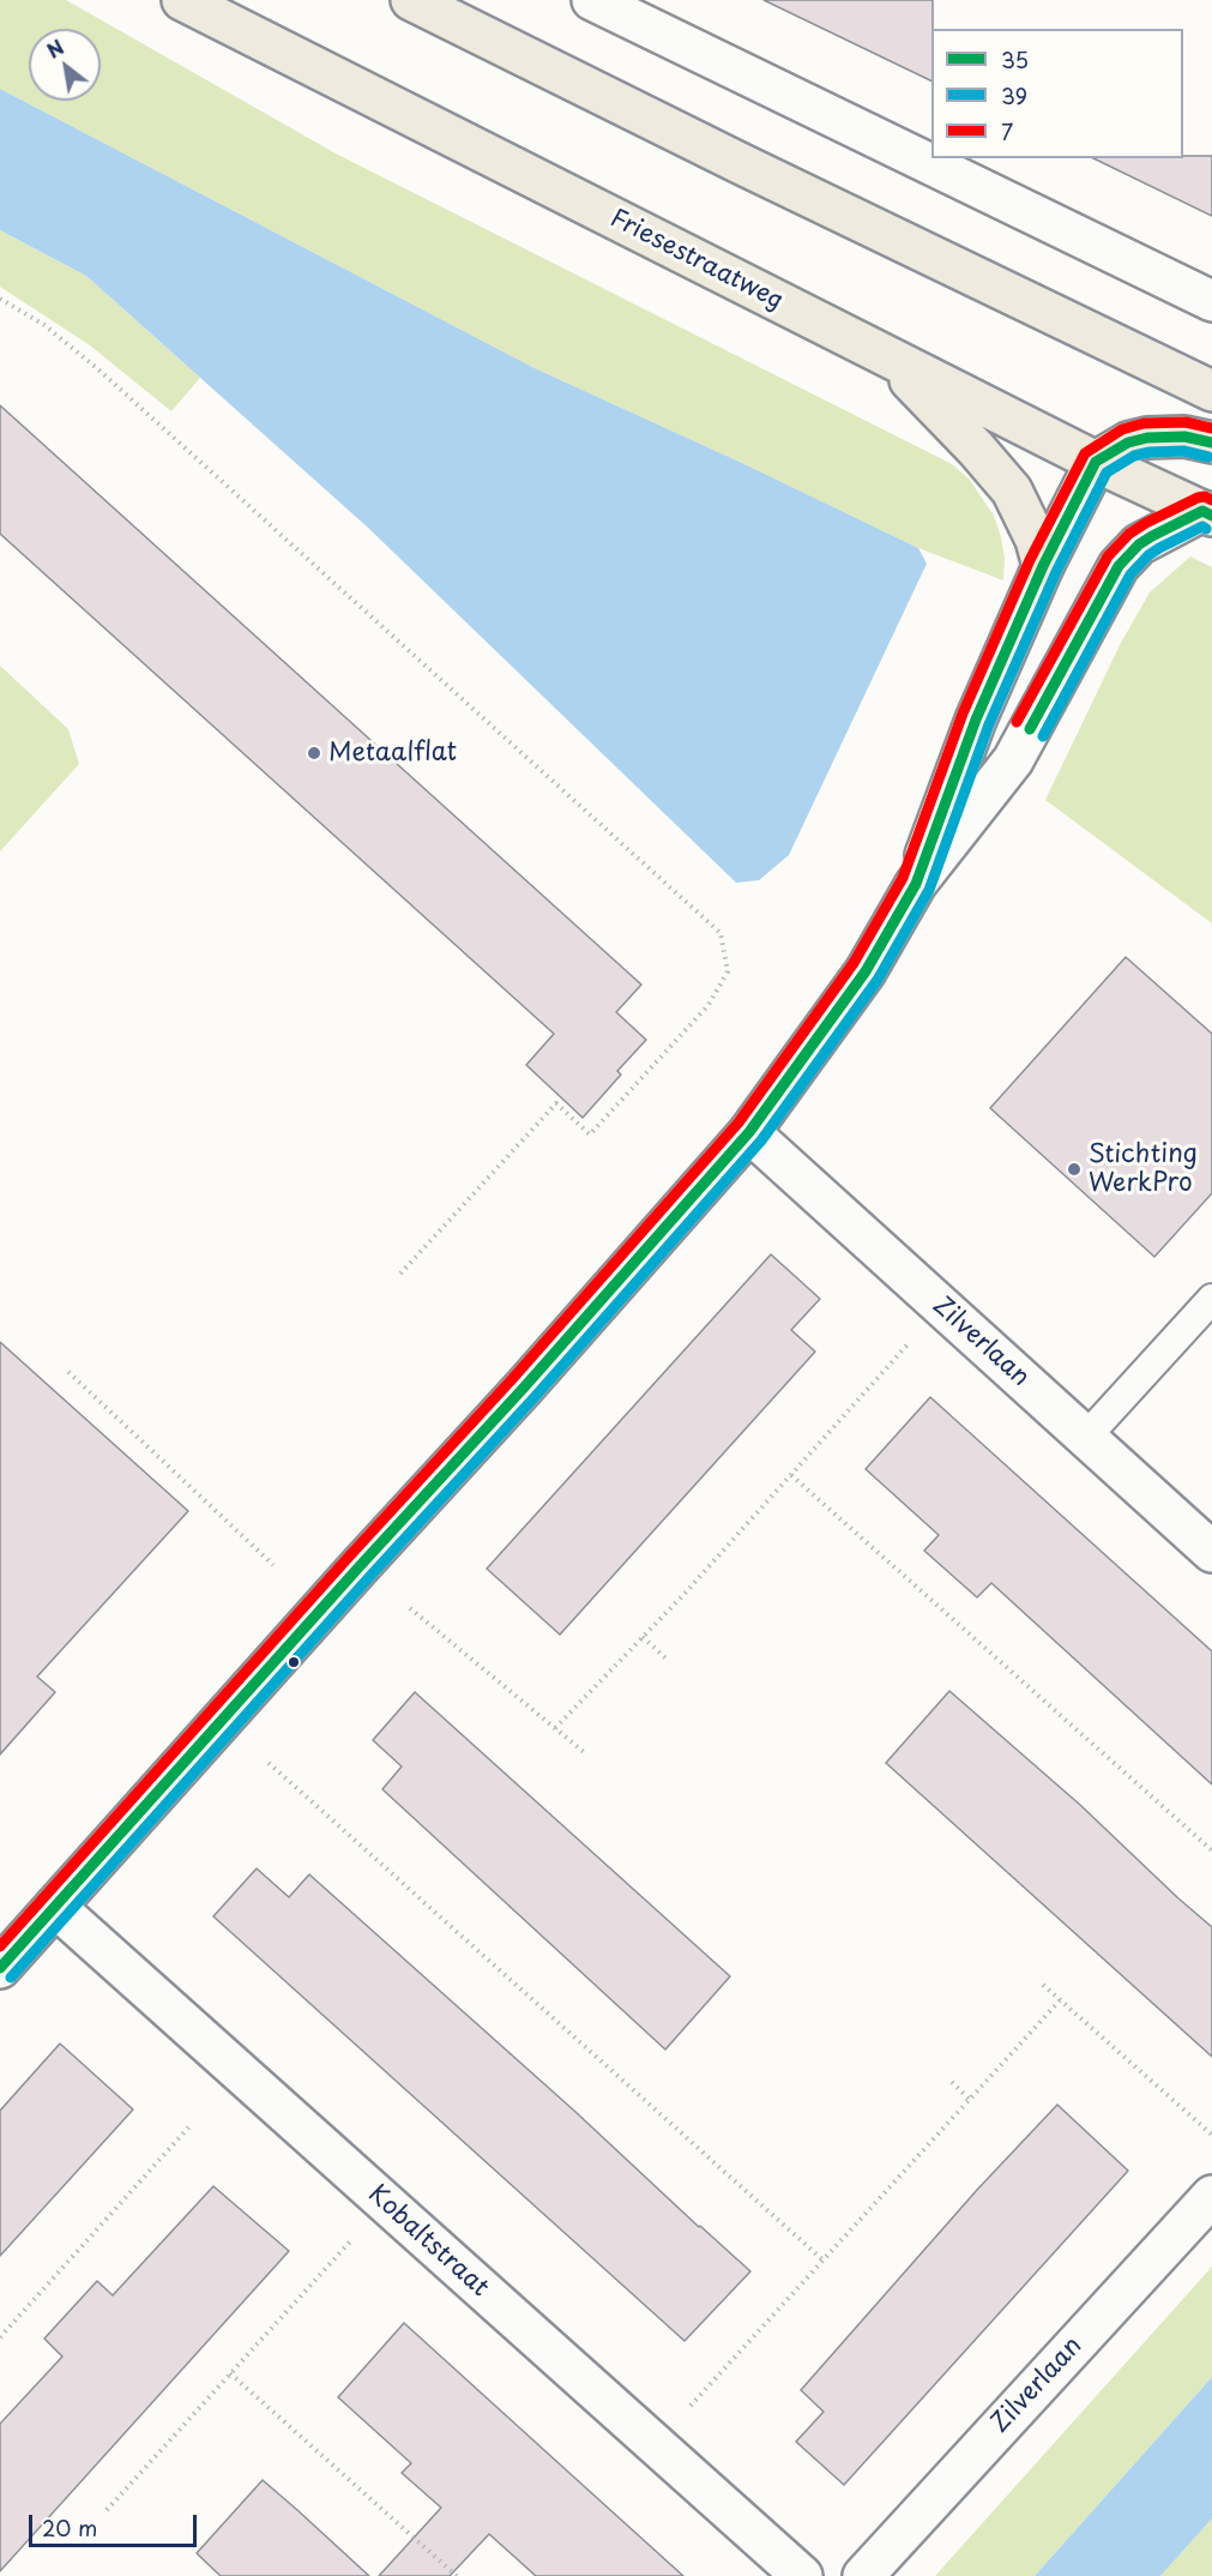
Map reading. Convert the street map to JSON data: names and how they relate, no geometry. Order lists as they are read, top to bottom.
{
  "streets": {
    "highway": ["Friesestraatweg"],
    "street": ["Zilverlaan", "Kobaltstraat"]
  },
  "places": ["Metaalflat", "Stichting WerkPro"],
  "lines": ["transit line 7", "transit line 35", "transit line 39"],
  "legend": ["35", "39", "7"],
  "scale_bar": "20 m",
  "north": "top left"
}
